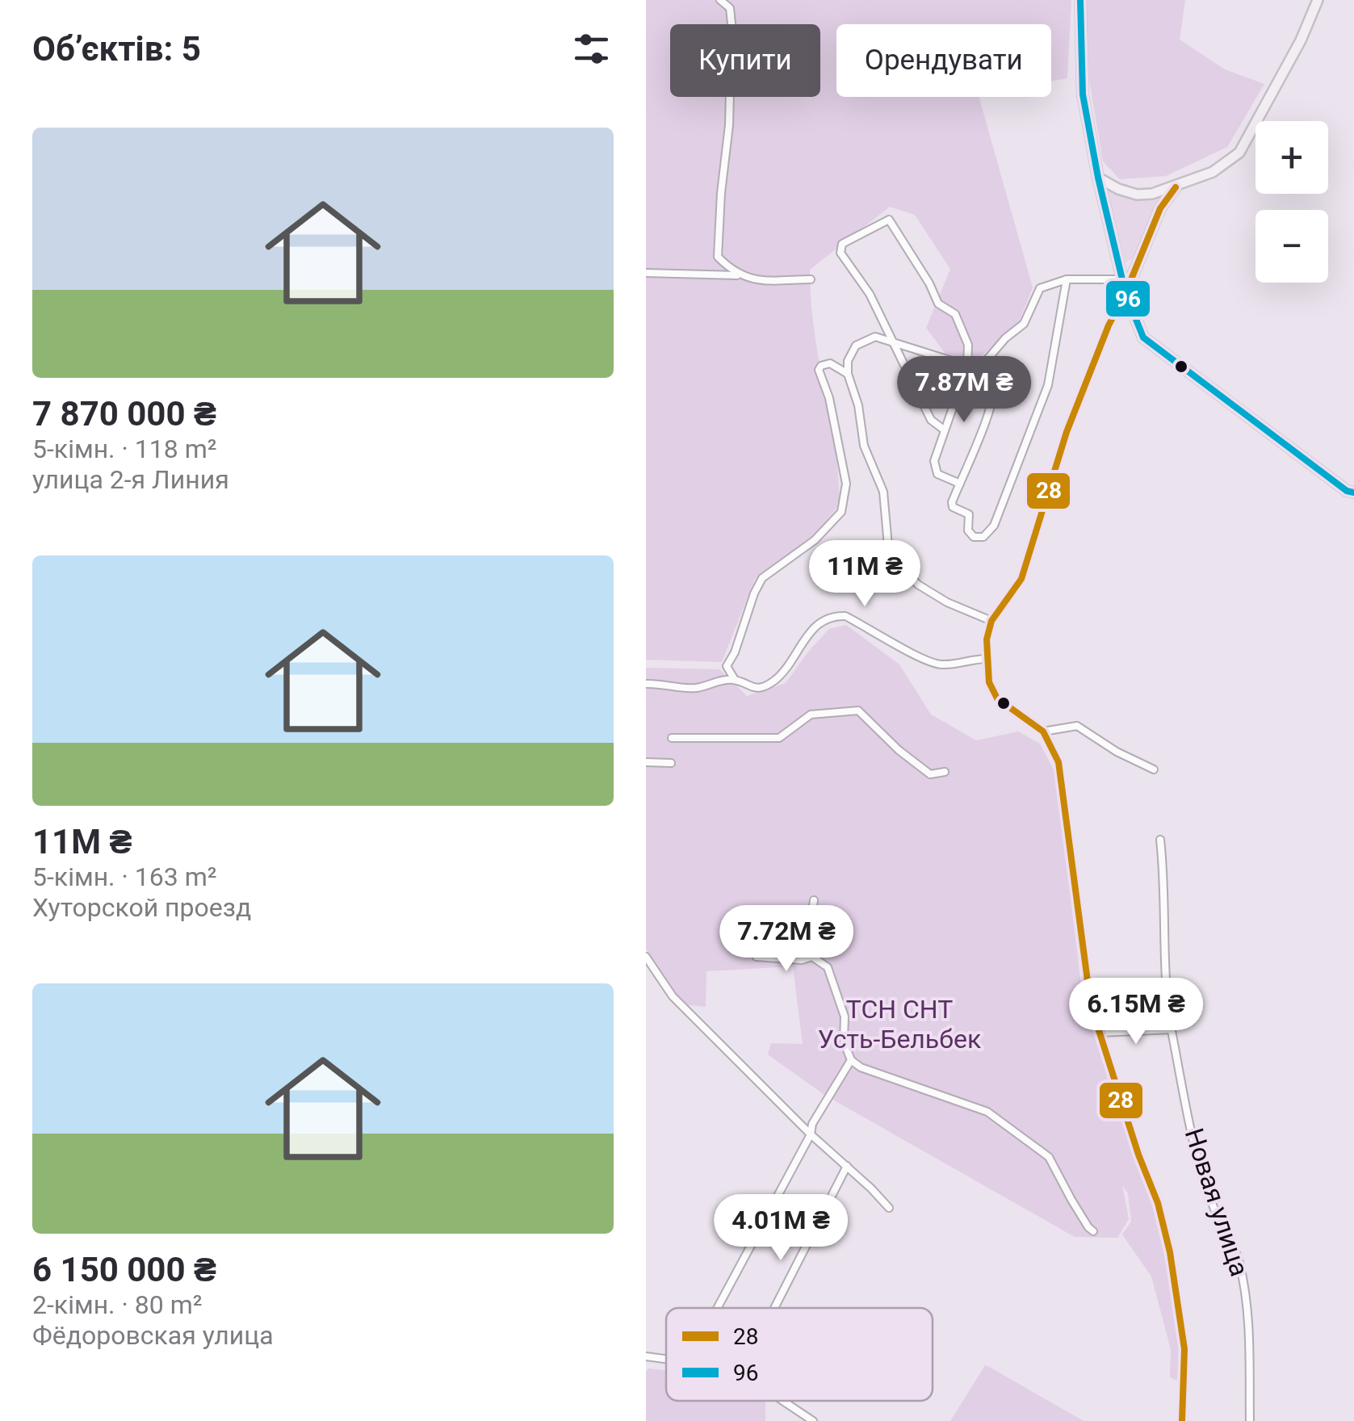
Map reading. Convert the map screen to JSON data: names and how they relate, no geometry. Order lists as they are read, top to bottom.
{
  "streets": {
    "street": ["Новая улица"]
  },
  "parks": ["ТСН СНТ Усть-Бельбек"],
  "lines": ["transit line 96", "transit line 28"],
  "legend": ["28", "96"],
  "page": {
    "heading": "Об’єктів: 5",
    "chip": ["Купити", "Орендувати"],
    "list": [
      {
        "name": "7 870 000 ₴",
        "note": "5-кімн. · 118 m² · улица 2-я Линия"
      },
      {
        "name": "11M ₴",
        "note": "5-кімн. · 163 m² · Хуторской проезд"
      },
      {
        "name": "6 150 000 ₴",
        "note": "2-кімн. · 80 m² · Фёдоровская улица"
      }
    ],
    "map_buttons": ["+", "−"],
    "price": [
      "7.87M ₴",
      "11M ₴",
      "7.72M ₴",
      "6.15M ₴",
      "4.01M ₴"
    ]
  }
}
